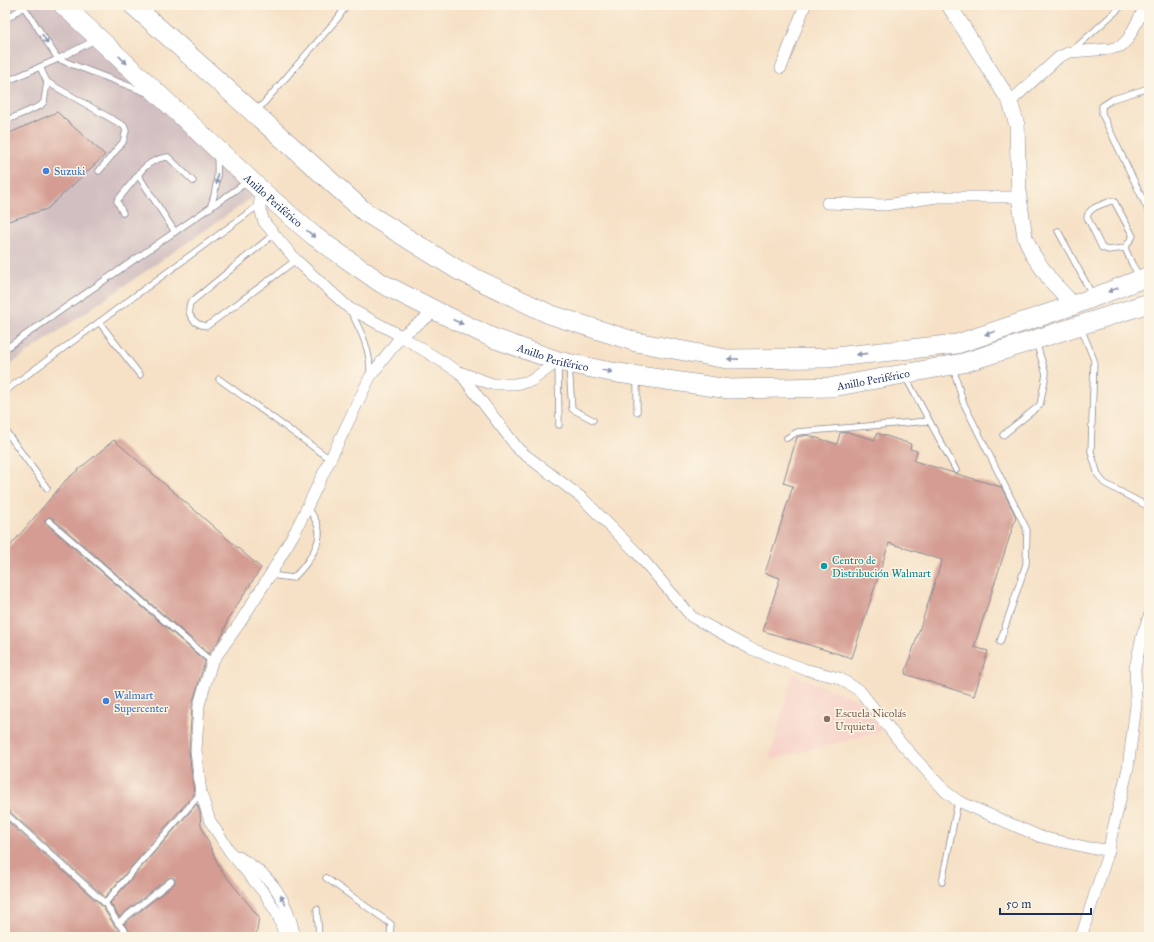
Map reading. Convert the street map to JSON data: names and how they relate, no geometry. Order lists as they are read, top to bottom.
{
  "streets": {
    "highway": ["Anillo Periférico"]
  },
  "places": [
    "Suzuki",
    "Centro de Distribución Walmart",
    "Walmart Supercenter",
    "Escuela Nicolás Urquieta"
  ],
  "scale_bar": "50 m"
}
